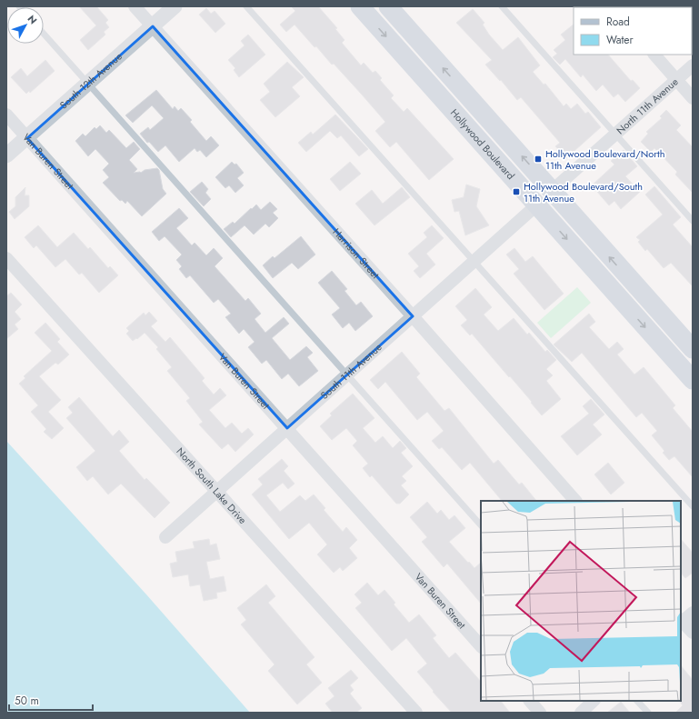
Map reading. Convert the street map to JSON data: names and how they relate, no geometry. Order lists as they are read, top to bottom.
{
  "streets": {
    "main road": ["Hollywood Boulevard"],
    "street": [
      "South 12th Avenue",
      "North 11th Avenue",
      "Van Buren Street",
      "Harrison Street",
      "South 11th Avenue",
      "North South Lake Drive"
    ]
  },
  "crossings": [
    ["South 12th Avenue", "Van Buren Street"],
    ["South 12th Avenue", "Harrison Street"],
    ["Hollywood Boulevard", "South 11th Avenue"],
    ["Van Buren Street", "South 11th Avenue"],
    ["Harrison Street", "South 11th Avenue"],
    ["South 11th Avenue", "North South Lake Drive"]
  ],
  "places": {
    "transit": ["Hollywood Boulevard/North 11th Avenue", "Hollywood Boulevard/South 11th Avenue"]
  },
  "legend": ["Road", "Water"],
  "scale_bar": "50 m",
  "north": "top right"
}
